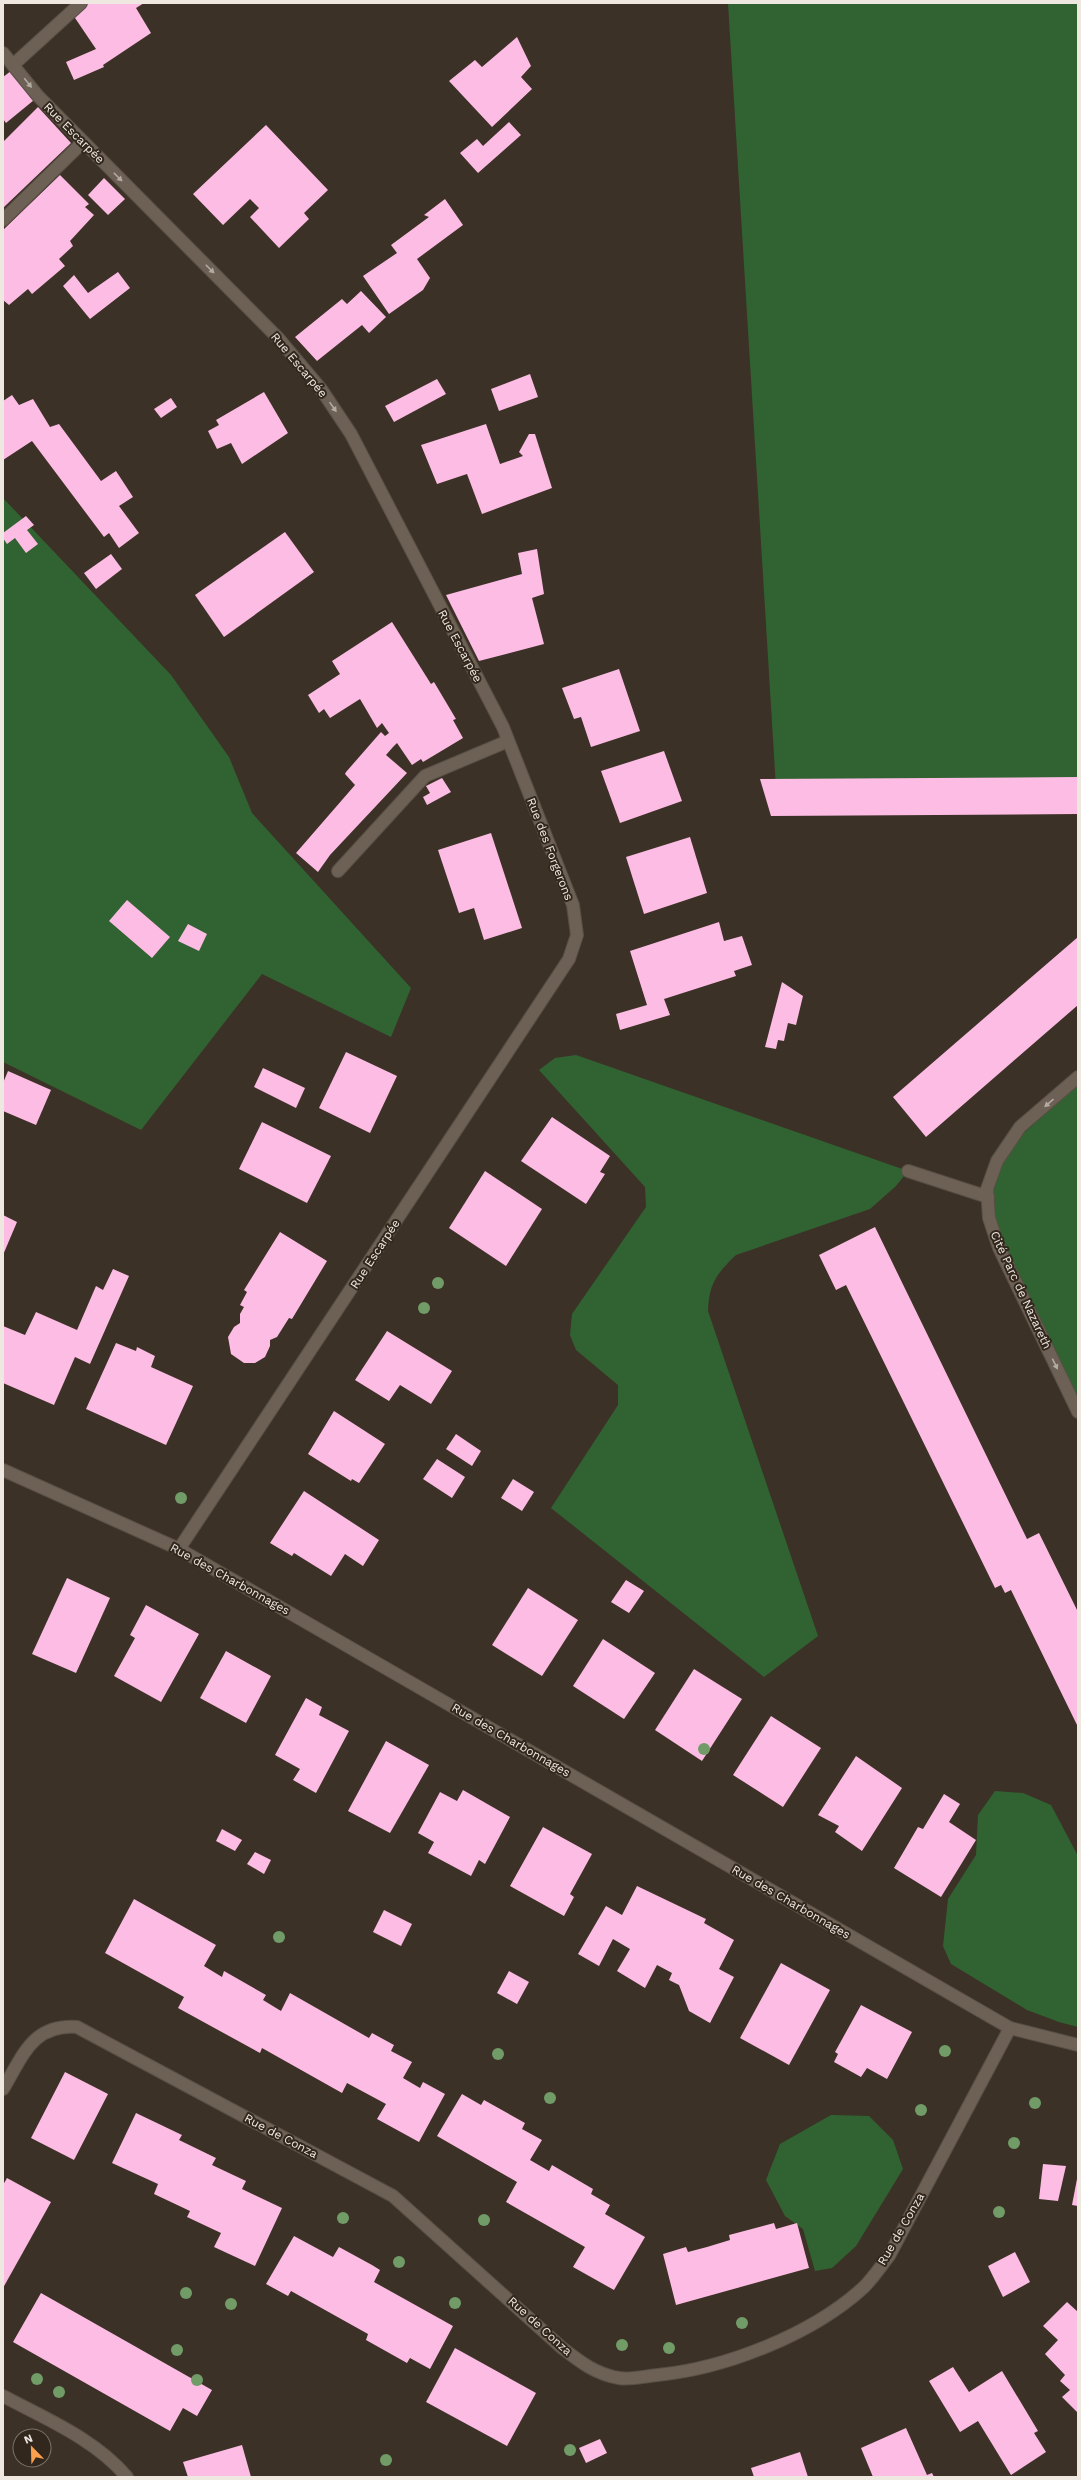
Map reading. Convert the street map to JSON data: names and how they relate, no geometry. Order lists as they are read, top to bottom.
{
  "streets": {
    "street": [
      "Rue Escarpée",
      "Rue des Forgerons",
      "Cité Parc de Nazareth",
      "Rue des Charbonnages",
      "Rue de Conza"
    ]
  },
  "crossings": [
    ["Rue Escarpée", "Rue des Forgerons"],
    ["Rue Escarpée", "Rue des Charbonnages"],
    ["Rue des Charbonnages", "Rue de Conza"]
  ],
  "one_way": ["Rue Escarpée", "Cité Parc de Nazareth"],
  "north": "top left"
}
